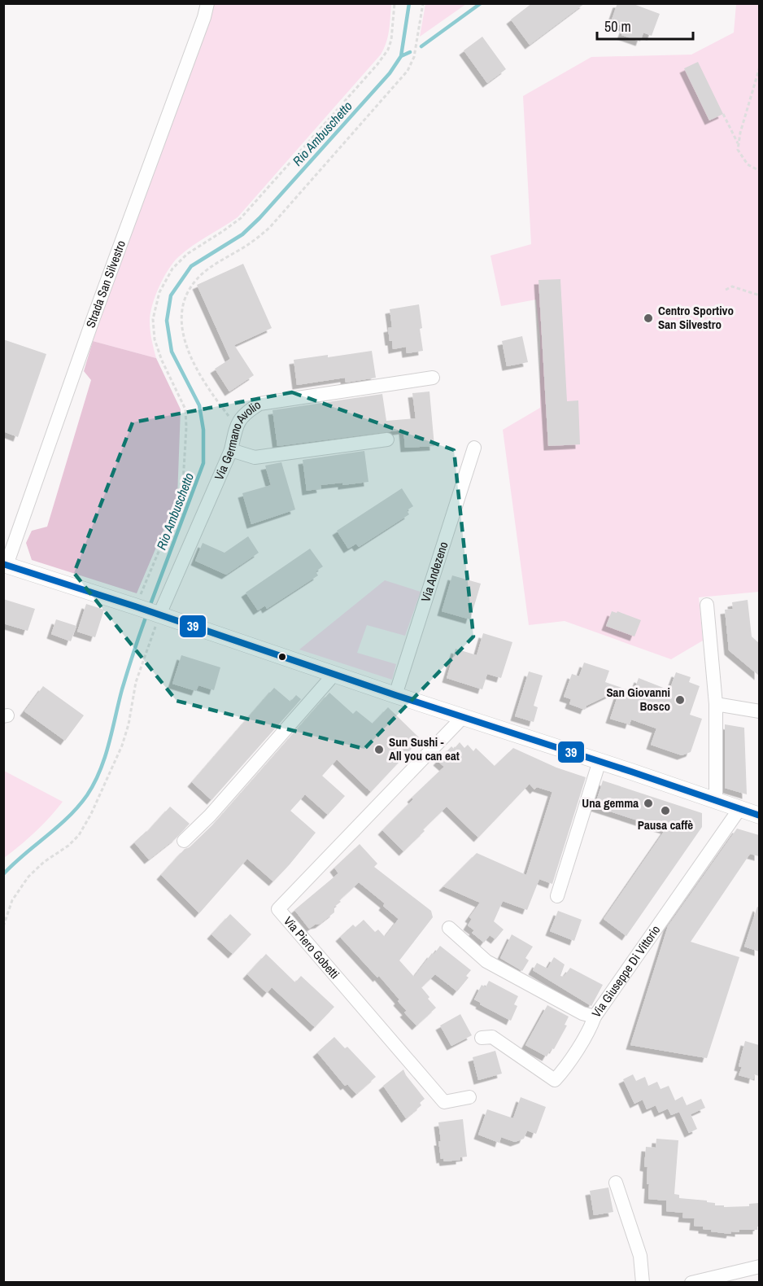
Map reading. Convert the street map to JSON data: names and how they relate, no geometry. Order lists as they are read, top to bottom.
{
  "streets": {
    "street": [
      "Strada San Silvestro",
      "Via Germano Avolio",
      "Via Andezeno",
      "Via Piero Gobetti",
      "Via Giuseppe Di Vittorio"
    ]
  },
  "water": ["Rio Ambuschetto"],
  "places": [
    "Centro Sportivo San Silvestro",
    "San Giovanni Bosco",
    "Sun Sushi - All you can eat",
    "Una gemma",
    "Pausa caffè"
  ],
  "lines": ["transit line 39"],
  "scale_bar": "50 m"
}
